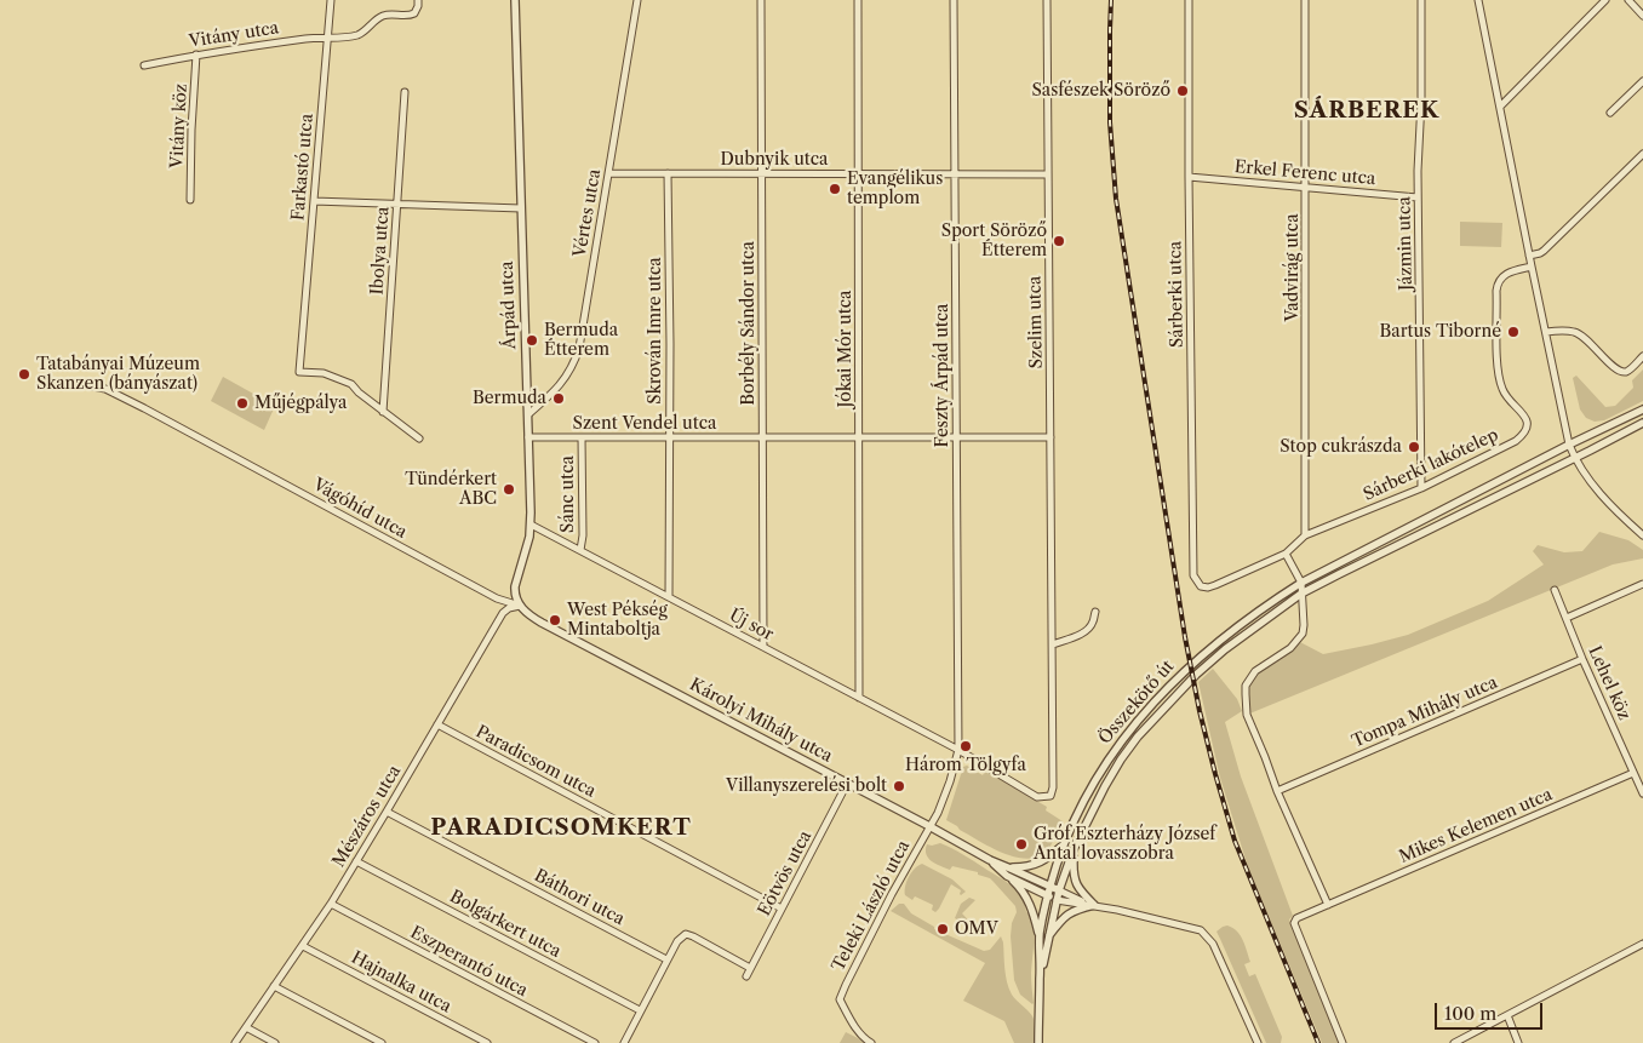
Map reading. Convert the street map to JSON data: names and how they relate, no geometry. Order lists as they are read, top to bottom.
{
  "streets": {
    "street": [
      "Vitány utca",
      "Vitány köz",
      "Dubnyik utca",
      "Farkastó utca",
      "Erkel Ferenc utca",
      "Vértes utca",
      "Jázmin utca",
      "Ibolya utca",
      "Vadvirág utca",
      "Sárberki utca",
      "Árpád utca",
      "Szelim utca",
      "Borbély Sándor utca",
      "Skrován Imre utca",
      "Jókai Mór utca",
      "Feszty Árpád utca",
      "Szent Vendel utca",
      "Sárberki lakótelep",
      "Sánc utca",
      "Vágóhíd utca",
      "Új sor",
      "Lehel köz",
      "Összekötő út",
      "Tompa Mihály utca",
      "Károlyi Mihály utca",
      "Paradicsom utca",
      "Mészáros utca",
      "Mikes Kelemen utca",
      "Eötvös utca",
      "Báthori utca",
      "Teleki László utca",
      "Bolgárkert utca",
      "Eszperantó utca",
      "Hajnalka utca"
    ]
  },
  "crossings": [
    ["Vitány utca", "Vitány köz"],
    ["Vitány utca", "Farkastó utca"],
    ["Dubnyik utca", "Vértes utca"],
    ["Dubnyik utca", "Szelim utca"],
    ["Dubnyik utca", "Borbély Sándor utca"],
    ["Dubnyik utca", "Skrován Imre utca"],
    ["Dubnyik utca", "Jókai Mór utca"],
    ["Dubnyik utca", "Feszty Árpád utca"],
    ["Farkastó utca", "Ibolya utca"],
    ["Erkel Ferenc utca", "Jázmin utca"],
    ["Erkel Ferenc utca", "Vadvirág utca"],
    ["Erkel Ferenc utca", "Sárberki utca"],
    ["Vértes utca", "Árpád utca"],
    ["Jázmin utca", "Sárberki lakótelep"],
    ["Vadvirág utca", "Sárberki lakótelep"],
    ["Sárberki utca", "Sárberki lakótelep"],
    ["Árpád utca", "Szent Vendel utca"],
    ["Árpád utca", "Vágóhíd utca"],
    ["Árpád utca", "Új sor"],
    ["Árpád utca", "Károlyi Mihály utca"],
    ["Árpád utca", "Mészáros utca"],
    ["Szelim utca", "Szent Vendel utca"],
    ["Szelim utca", "Új sor"],
    ["Borbély Sándor utca", "Szent Vendel utca"],
    ["Borbély Sándor utca", "Új sor"],
    ["Skrován Imre utca", "Szent Vendel utca"],
    ["Skrován Imre utca", "Új sor"],
    ["Jókai Mór utca", "Szent Vendel utca"],
    ["Jókai Mór utca", "Új sor"],
    ["Feszty Árpád utca", "Szent Vendel utca"],
    ["Feszty Árpád utca", "Új sor"],
    ["Feszty Árpád utca", "Károlyi Mihály utca"],
    ["Feszty Árpád utca", "Teleki László utca"],
    ["Szent Vendel utca", "Sánc utca"],
    ["Sánc utca", "Új sor"],
    ["Vágóhíd utca", "Károlyi Mihály utca"],
    ["Vágóhíd utca", "Mészáros utca"],
    ["Lehel köz", "Tompa Mihály utca"],
    ["Lehel köz", "Mikes Kelemen utca"],
    ["Összekötő út", "Károlyi Mihály utca"],
    ["Károlyi Mihály utca", "Mészáros utca"],
    ["Károlyi Mihály utca", "Eötvös utca"],
    ["Károlyi Mihály utca", "Teleki László utca"],
    ["Paradicsom utca", "Mészáros utca"],
    ["Paradicsom utca", "Eötvös utca"],
    ["Mészáros utca", "Báthori utca"],
    ["Mészáros utca", "Bolgárkert utca"],
    ["Mészáros utca", "Eszperantó utca"],
    ["Mészáros utca", "Hajnalka utca"]
  ],
  "districts": ["SÁRBEREK", "PARADICSOMKERT"],
  "places": [
    "Sasfészek Söröző",
    "Evangélikus templom",
    "Sport Söröző Étterem",
    "Bartus Tiborné",
    "Bermuda Étterem",
    "Tatabányai Múzeum Skanzen (bányászat)",
    "Bermuda",
    "Műjégpálya",
    "Stop cukrászda",
    "Tündérkert ABC",
    "West Pékség Mintaboltja",
    "Három Tölgyfa",
    "Villanyszerelési bolt",
    "Gróf Eszterházy József Antal lovasszobra",
    "OMV"
  ],
  "scale_bar": "100 m"
}
